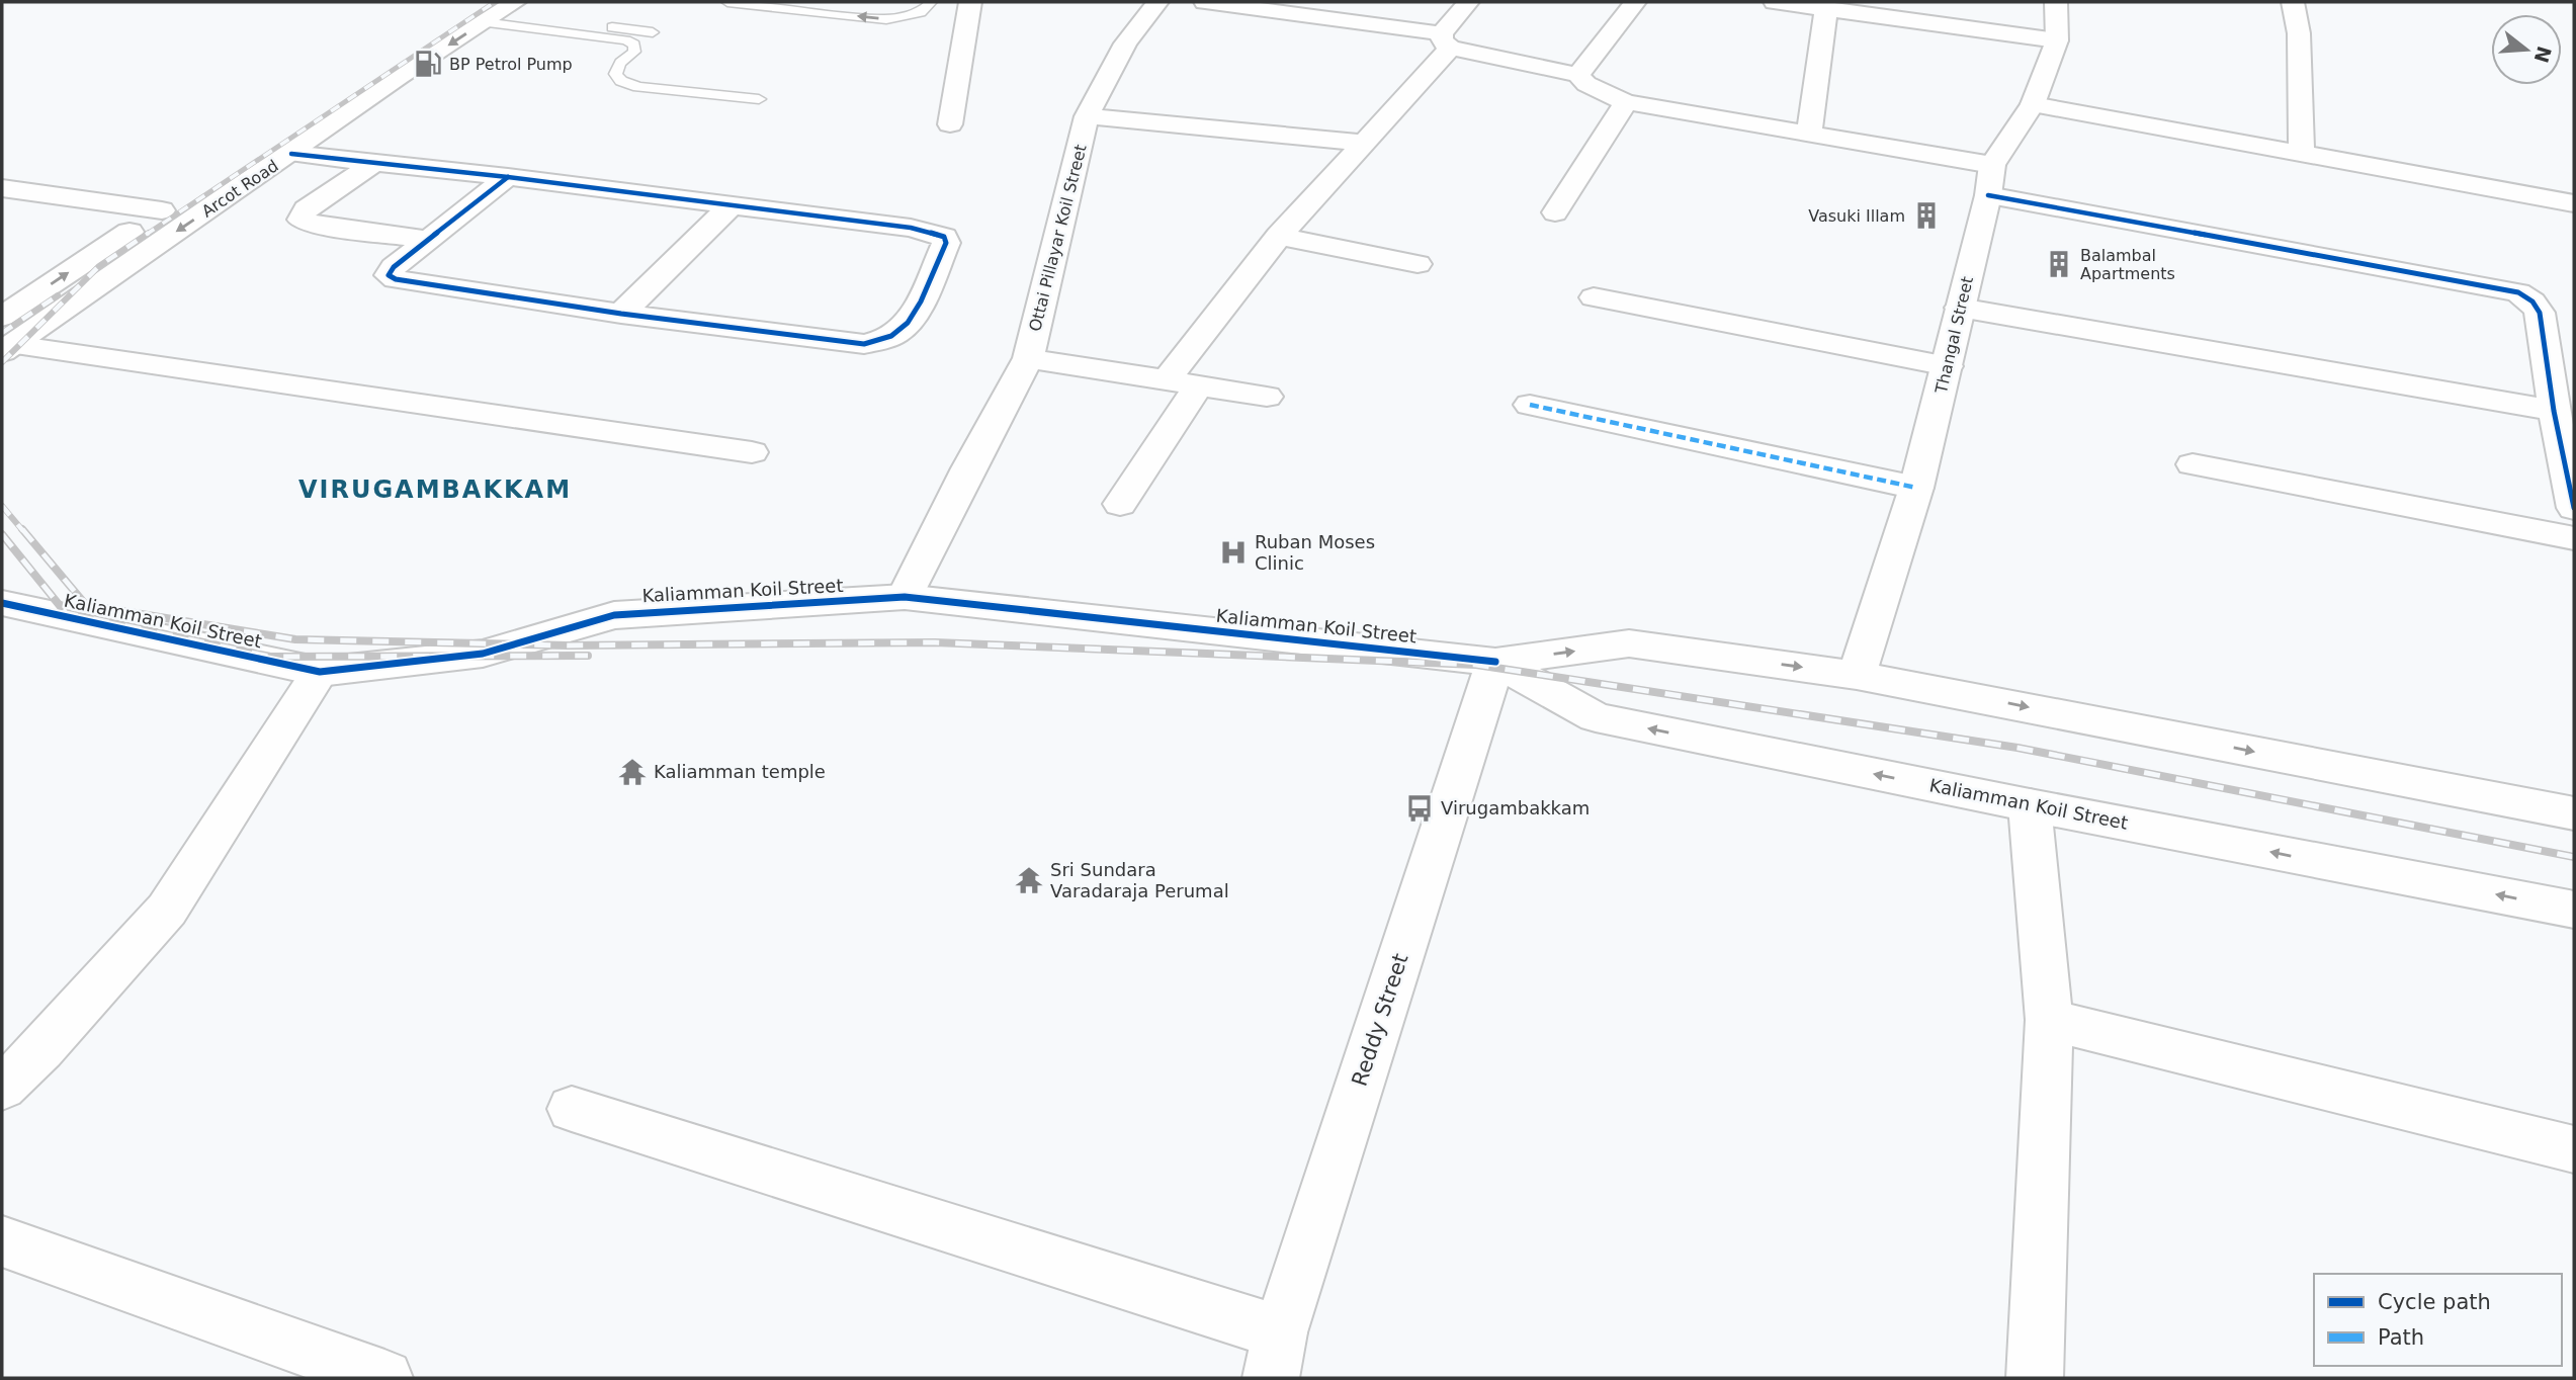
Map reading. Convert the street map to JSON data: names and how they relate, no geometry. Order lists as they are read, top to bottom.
{
  "streets": {
    "street": [
      "Arcot Road",
      "Ottai Pillayar Koil Street",
      "Thangal Street",
      "Kaliamman Koil Street",
      "Reddy Street"
    ]
  },
  "crossings": [
    ["Ottai Pillayar Koil Street", "Kaliamman Koil Street"],
    ["Thangal Street", "Kaliamman Koil Street"],
    ["Kaliamman Koil Street", "Reddy Street"]
  ],
  "districts": ["VIRUGAMBAKKAM"],
  "places": {
    "fuel station": ["BP Petrol Pump"],
    "building": ["Vasuki Illam", "Balambal Apartments"],
    "hospital": ["Ruban Moses Clinic"],
    "temple": ["Kaliamman temple", "Sri Sundara Varadaraja Perumal"],
    "bus stop": ["Virugambakkam"]
  },
  "legend": ["Cycle path", "Path"],
  "north": "right"
}
